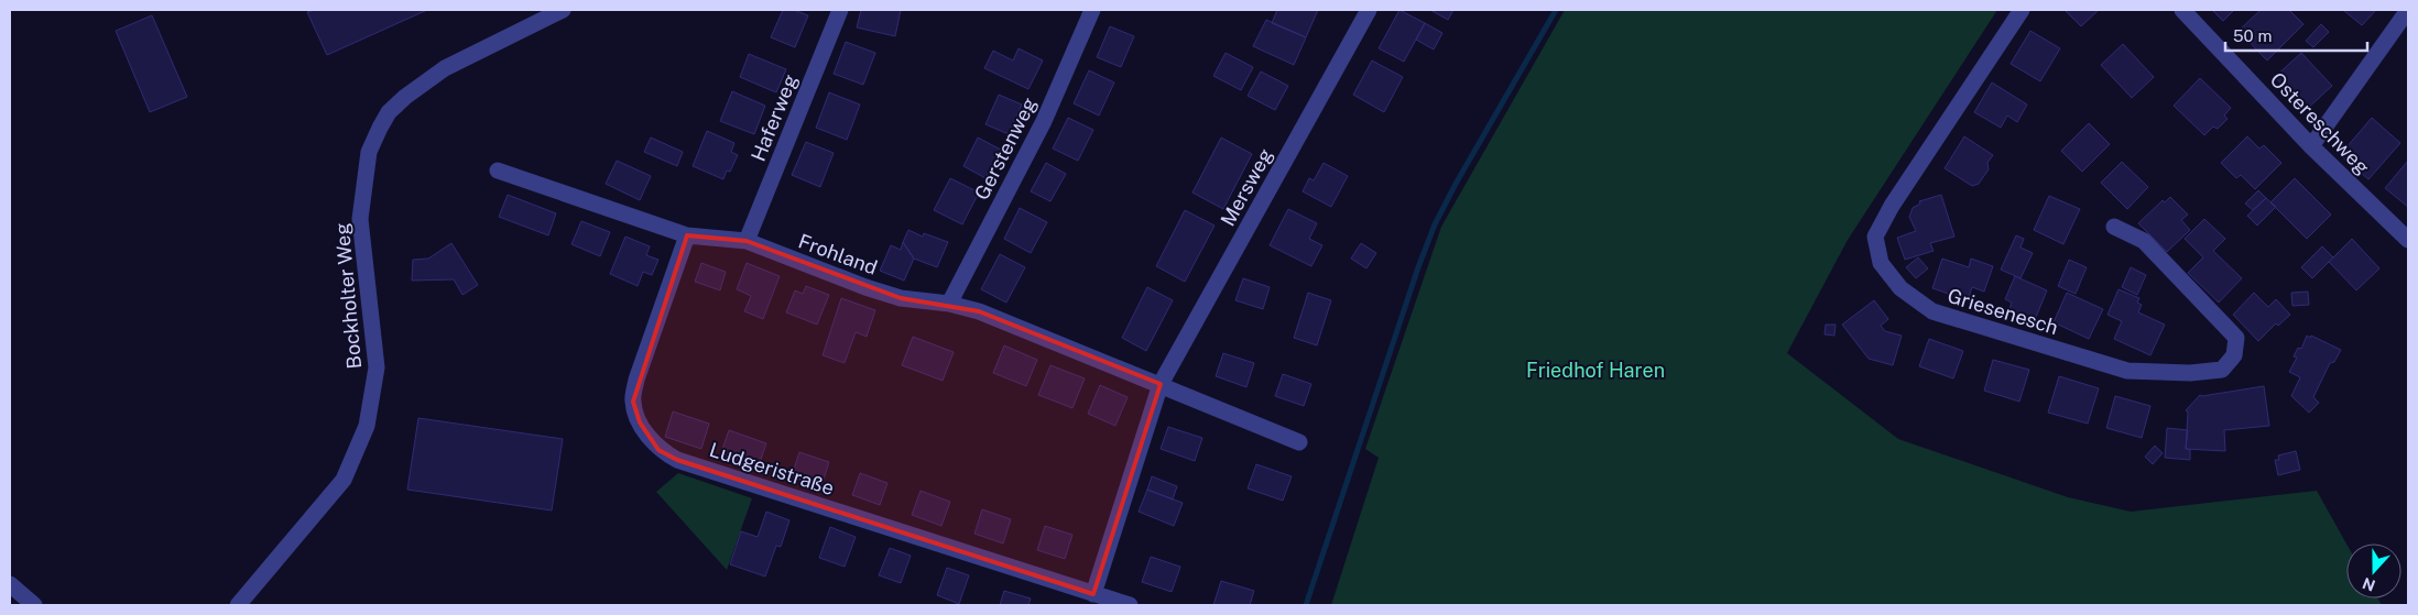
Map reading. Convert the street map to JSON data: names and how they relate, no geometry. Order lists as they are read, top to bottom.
{
  "streets": {
    "street": [
      "Haferweg",
      "Ostereschweg",
      "Gerstenweg",
      "Mersweg",
      "Frohland",
      "Bockholter Weg",
      "Griesenesch",
      "Ludgeristraße"
    ]
  },
  "crossings": [
    ["Haferweg", "Frohland"],
    ["Gerstenweg", "Frohland"],
    ["Mersweg", "Frohland"],
    ["Mersweg", "Ludgeristraße"],
    ["Frohland", "Ludgeristraße"]
  ],
  "parks": ["Friedhof Haren"],
  "scale_bar": "50 m",
  "north": "bottom"
}
